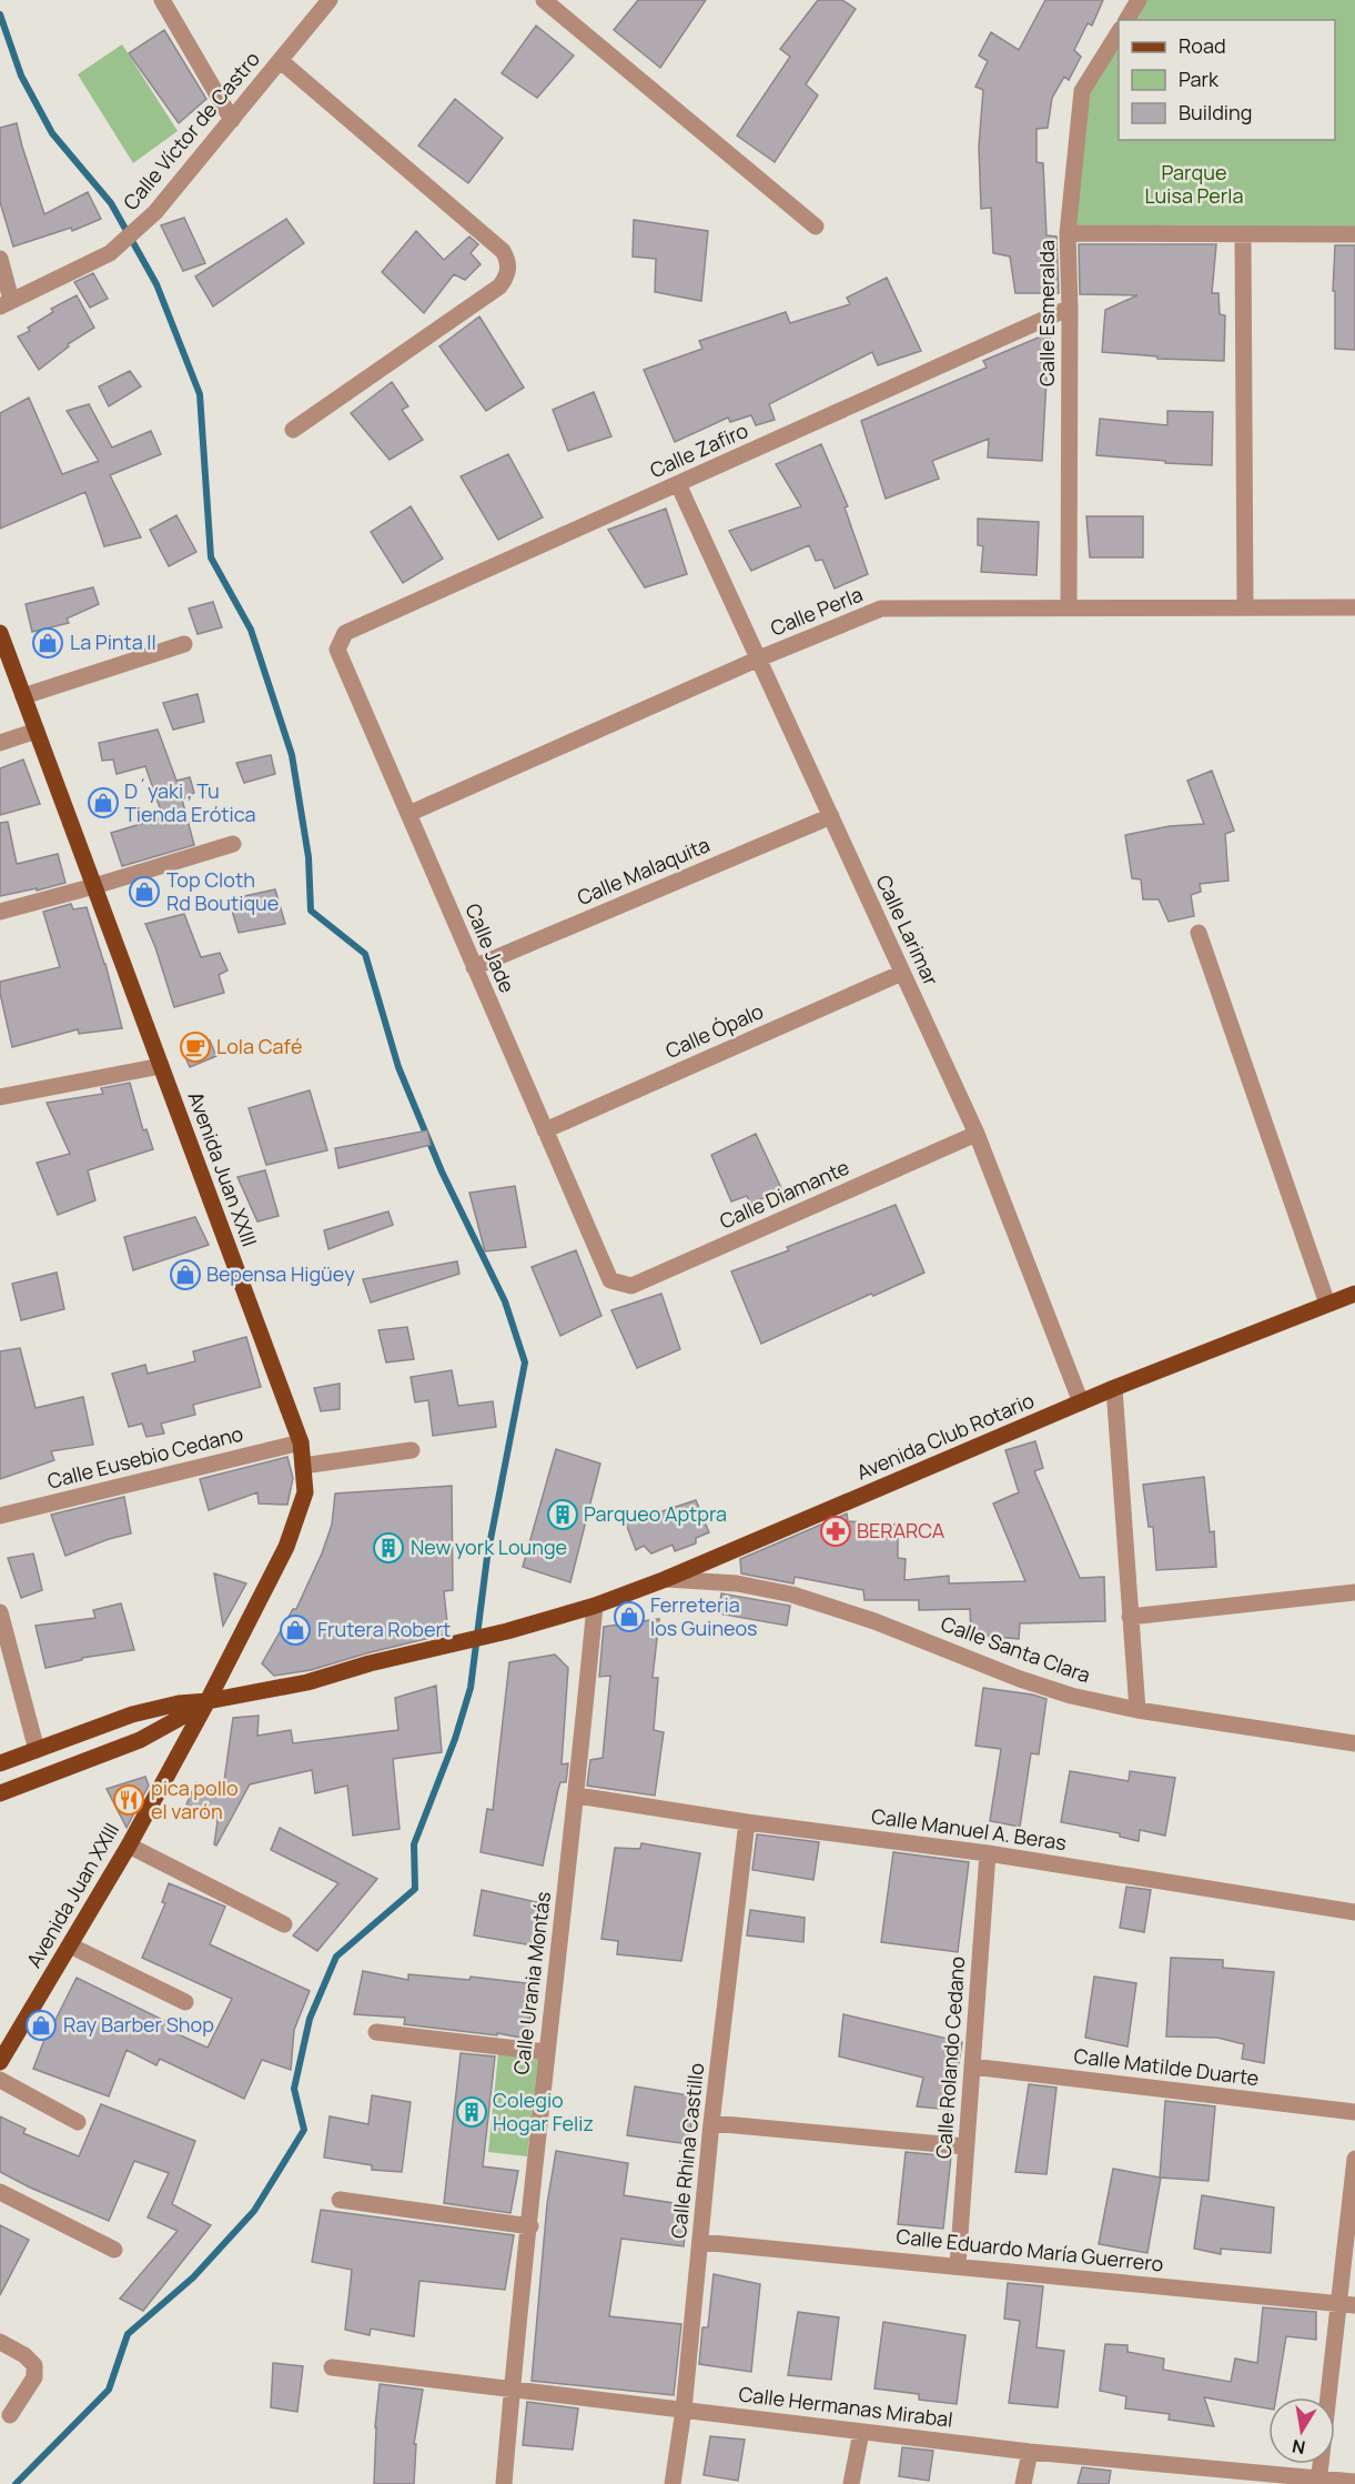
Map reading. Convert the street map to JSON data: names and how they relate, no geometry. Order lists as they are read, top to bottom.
{
  "streets": {
    "main road": ["Avenida Juan XXIII", "Avenida Club Rotario"],
    "street": [
      "Calle Víctor de Castro",
      "Calle Esmeralda",
      "Calle Zafiro",
      "Calle Perla",
      "Calle Malaquita",
      "Calle Larimar",
      "Calle Jade",
      "Calle Ópalo",
      "Calle Diamante",
      "Calle Eusebio Cedano",
      "Calle Santa Clara",
      "Calle Manuel A. Beras",
      "Calle Urania Montás",
      "Calle Rolando Cedano",
      "Calle Matilde Duarte",
      "Calle Rhina Castillo",
      "Calle Eduardo María Guerrero",
      "Calle Hermanas Mirabal"
    ]
  },
  "crossings": [
    ["Calle Esmeralda", "Calle Zafiro"],
    ["Calle Esmeralda", "Calle Perla"],
    ["Calle Zafiro", "Calle Larimar"],
    ["Calle Zafiro", "Calle Jade"],
    ["Calle Perla", "Calle Larimar"],
    ["Calle Perla", "Calle Jade"],
    ["Calle Malaquita", "Calle Larimar"],
    ["Calle Malaquita", "Calle Jade"],
    ["Calle Larimar", "Calle Ópalo"],
    ["Calle Larimar", "Calle Diamante"],
    ["Calle Larimar", "Avenida Club Rotario"],
    ["Calle Jade", "Calle Ópalo"],
    ["Calle Jade", "Calle Diamante"],
    ["Avenida Juan XXIII", "Avenida Club Rotario"],
    ["Avenida Juan XXIII", "Calle Eusebio Cedano"],
    ["Avenida Club Rotario", "Calle Santa Clara"],
    ["Avenida Club Rotario", "Calle Urania Montás"],
    ["Calle Manuel A. Beras", "Calle Urania Montás"],
    ["Calle Manuel A. Beras", "Calle Rolando Cedano"],
    ["Calle Manuel A. Beras", "Calle Rhina Castillo"],
    ["Calle Urania Montás", "Calle Hermanas Mirabal"],
    ["Calle Rolando Cedano", "Calle Matilde Duarte"],
    ["Calle Rolando Cedano", "Calle Eduardo María Guerrero"],
    ["Calle Rhina Castillo", "Calle Eduardo María Guerrero"],
    ["Calle Rhina Castillo", "Calle Hermanas Mirabal"]
  ],
  "parks": ["Parque Luisa Perla"],
  "places": {
    "shop": [
      "La Pinta II",
      "D´yaki , Tu Tienda Erótica",
      "Top Cloth Rd Boutique",
      "Bepensa Higüey",
      "Ferreteria los Guineos",
      "Frutera Robert",
      "Ray Barber Shop"
    ],
    "cafe": ["Lola Café"],
    "building": ["Parqueo Aptpra", "New york Lounge", "Colegio Hogar Feliz"],
    "pharmacy": ["BERARCA"],
    "restaurant": ["pica pollo el varón"]
  },
  "legend": ["Road", "Park", "Building"],
  "north": "bottom"
}
